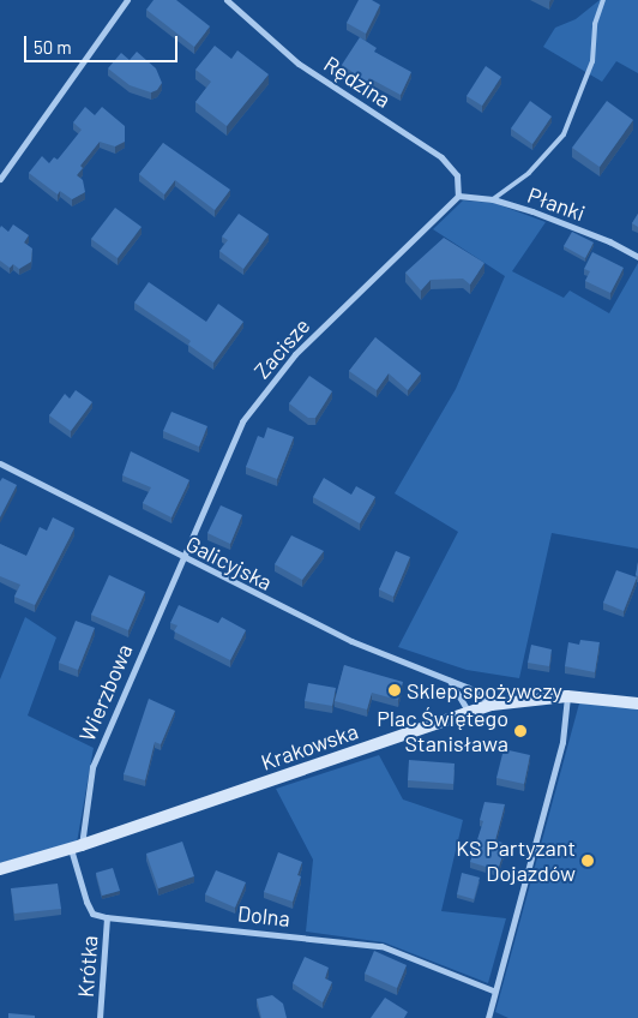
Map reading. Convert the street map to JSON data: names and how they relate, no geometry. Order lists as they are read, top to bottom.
{
  "streets": {
    "street": [
      "Rędzina",
      "Płanki",
      "Zacisze",
      "Galicyjska",
      "Wierzbowa",
      "Krakowska",
      "Dolna",
      "Krótka"
    ]
  },
  "crossings": [
    ["Rędzina", "Płanki"],
    ["Rędzina", "Zacisze"],
    ["Płanki", "Zacisze"],
    ["Zacisze", "Galicyjska"],
    ["Zacisze", "Wierzbowa"],
    ["Galicyjska", "Wierzbowa"],
    ["Galicyjska", "Krakowska"],
    ["Wierzbowa", "Krakowska"],
    ["Dolna", "Krótka"]
  ],
  "places": ["Sklep spożywczy", "Plac Świętego Stanisława", "KS Partyzant Dojazdów"],
  "scale_bar": "50 m"
}
